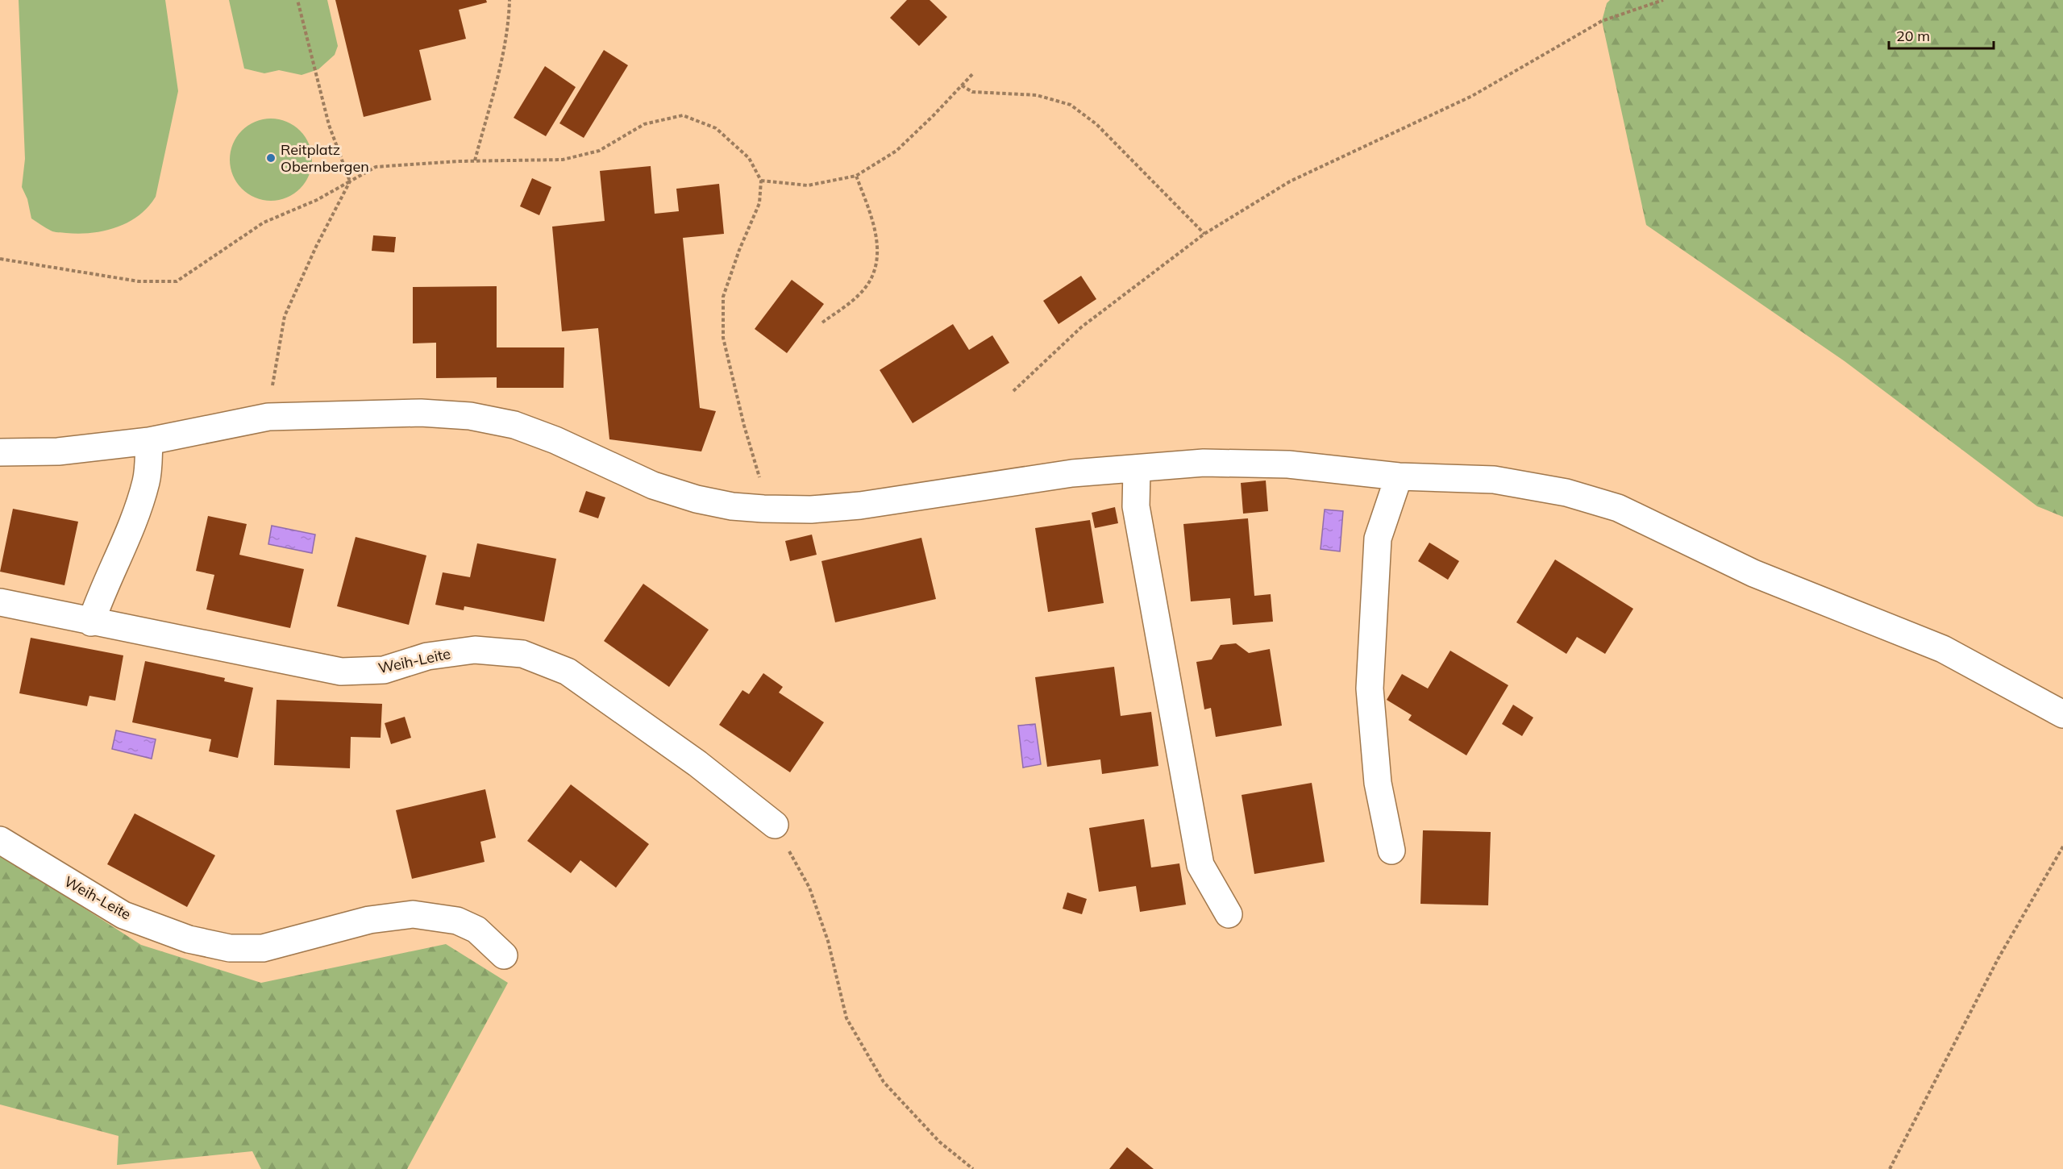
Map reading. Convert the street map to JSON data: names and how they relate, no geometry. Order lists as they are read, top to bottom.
{
  "streets": {
    "street": ["Weih-Leite"]
  },
  "places": ["Reitplatz Obernbergen"],
  "scale_bar": "20 m"
}
